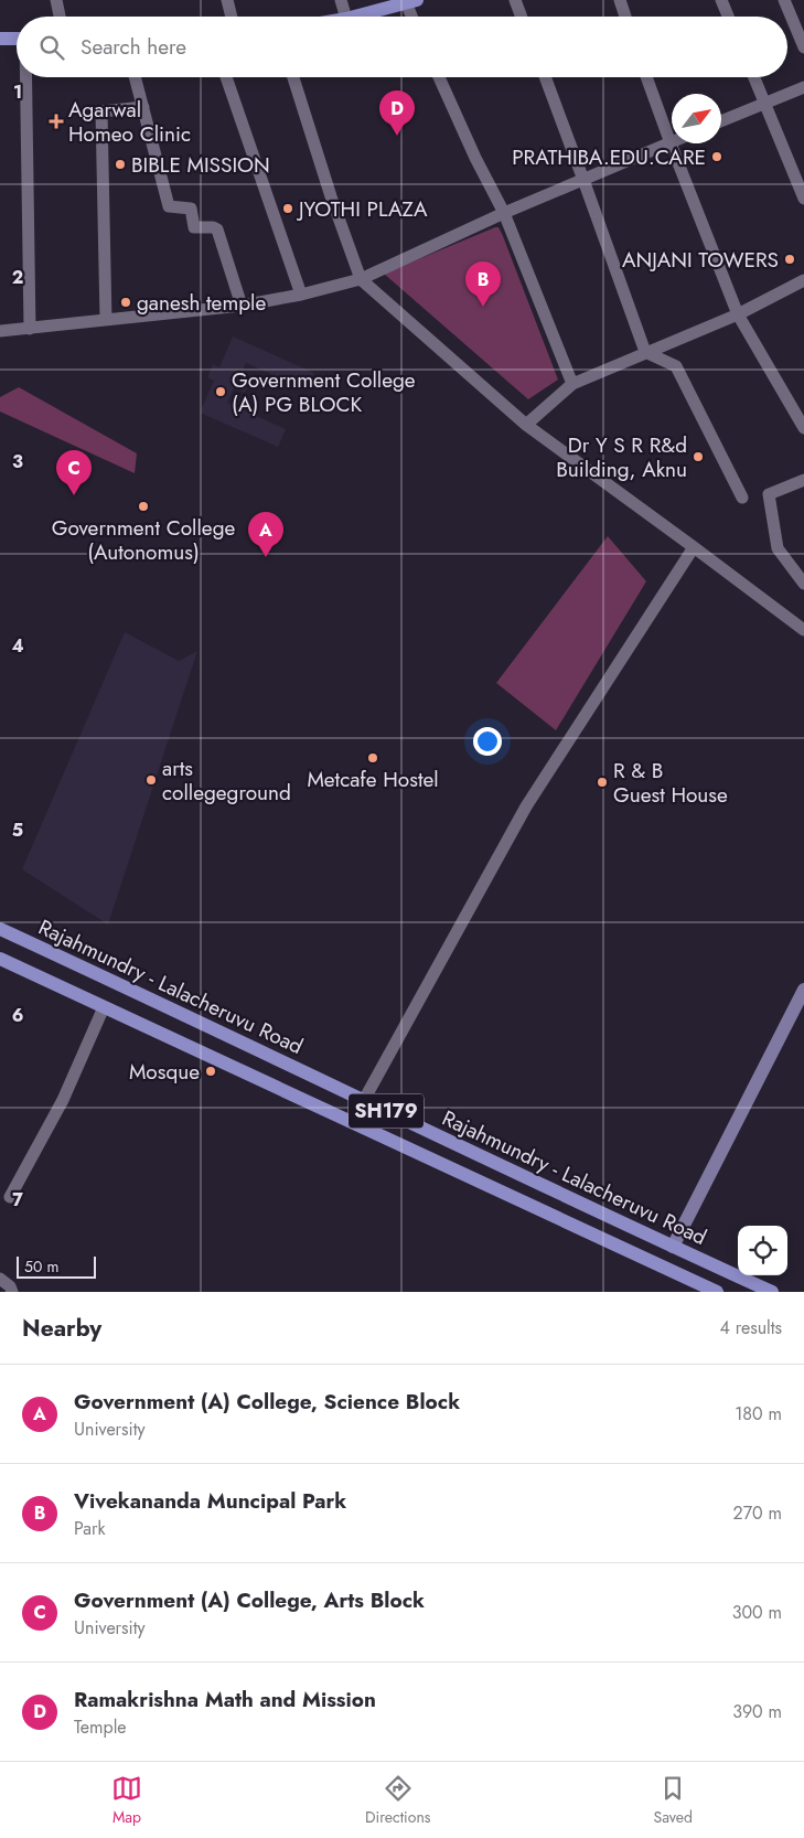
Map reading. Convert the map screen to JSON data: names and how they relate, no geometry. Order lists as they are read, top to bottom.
{
  "streets": {
    "main road": ["Rajahmundry - Lalacheruvu Road", "SH179"]
  },
  "places": {
    "health": ["Agarwal Homeo Clinic"],
    "other": [
      "PRATHIBA.EDU.CARE",
      "BIBLE MISSION",
      "JYOTHI PLAZA",
      "ANJANI TOWERS",
      "ganesh temple",
      "Government College (A) PG BLOCK",
      "Dr Y S R R&d Building, Aknu",
      "Government College (Autonomus)",
      "Metcafe Hostel",
      "arts collegeground",
      "R & B Guest House",
      "Mosque"
    ]
  },
  "scale_bar": "50 m",
  "north": "top right",
  "page": {
    "search": "Search here",
    "pins": [
      "D",
      "B",
      "C",
      "A"
    ],
    "scale": "50 m",
    "heading": ["Nearby", "4 results"],
    "list": [
      {
        "mark": "A",
        "name": "Government (A) College, Science Block",
        "note": "University",
        "value": "180 m"
      },
      {
        "mark": "B",
        "name": "Vivekananda Muncipal Park",
        "note": "Park",
        "value": "270 m"
      },
      {
        "mark": "C",
        "name": "Government (A) College, Arts Block",
        "note": "University",
        "value": "300 m"
      },
      {
        "mark": "D",
        "name": "Ramakrishna Math and Mission",
        "note": "Temple",
        "value": "390 m"
      }
    ],
    "nav": ["Map", "Directions", "Saved"]
  },
  "grid": {
    "rows": [
      "1",
      "2",
      "3",
      "4",
      "5",
      "6",
      "7"
    ]
  }
}
